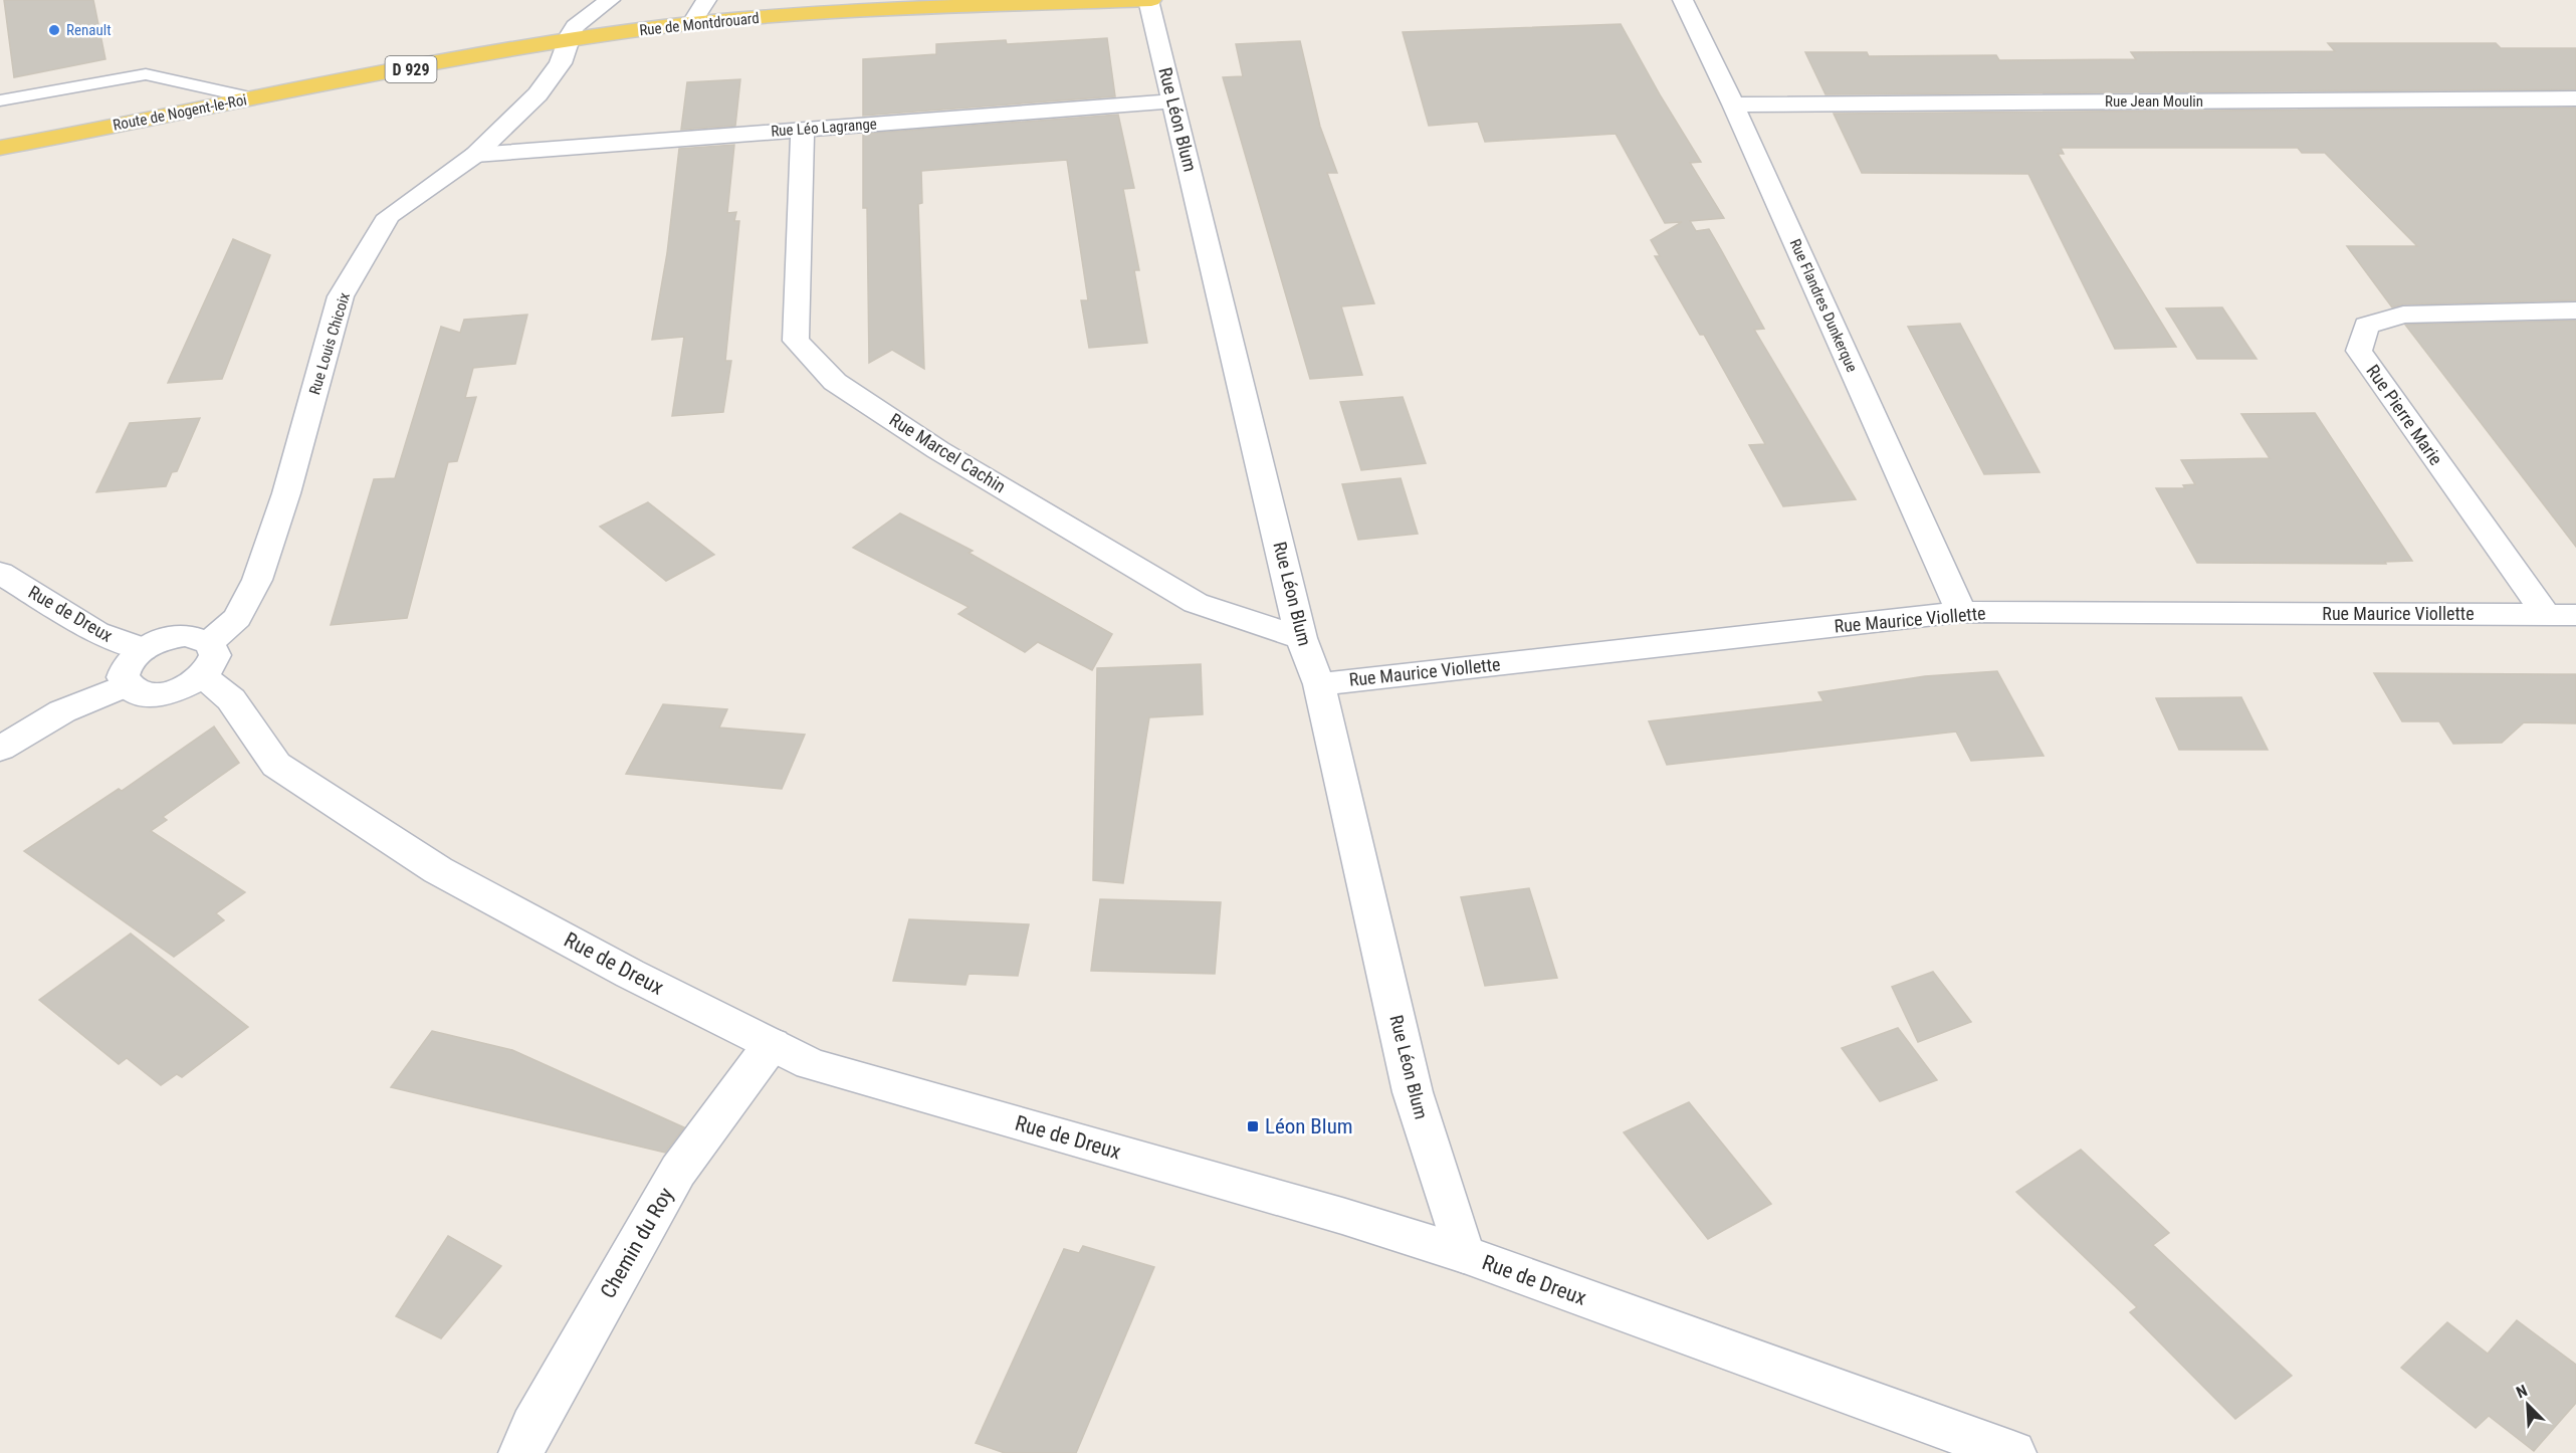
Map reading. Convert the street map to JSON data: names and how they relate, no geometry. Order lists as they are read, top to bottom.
{
  "streets": {
    "main road": ["Rue de Montdrouard", "D 929", "Route de Nogent-le-Roi"],
    "street": [
      "Rue Jean Moulin",
      "Rue Léon Blum",
      "Rue Léo Lagrange",
      "Rue Flandres Dunkerque",
      "Rue Louis Chicoix",
      "Rue Pierre Marie",
      "Rue Marcel Cachin",
      "Rue de Dreux",
      "Rue Maurice Viollette",
      "Chemin du Roy"
    ]
  },
  "crossings": [
    ["Rue de Montdrouard", "Route de Nogent-le-Roi"],
    ["Rue de Montdrouard", "Rue Léon Blum"],
    ["Rue de Montdrouard", "Rue Louis Chicoix"],
    ["Rue Jean Moulin", "Rue Flandres Dunkerque"],
    ["Rue Léon Blum", "Rue Léo Lagrange"],
    ["Rue Léon Blum", "Rue Marcel Cachin"],
    ["Rue Léon Blum", "Rue de Dreux"],
    ["Rue Léon Blum", "Rue Maurice Viollette"],
    ["Rue Léo Lagrange", "Rue Louis Chicoix"],
    ["Rue Léo Lagrange", "Rue Marcel Cachin"],
    ["Rue Flandres Dunkerque", "Rue Maurice Viollette"],
    ["Rue Louis Chicoix", "Rue de Dreux"],
    ["Rue Pierre Marie", "Rue Maurice Viollette"],
    ["Rue de Dreux", "Chemin du Roy"]
  ],
  "places": {
    "other": ["Renault"],
    "transit": ["Léon Blum"]
  },
  "north": "top left"
}
